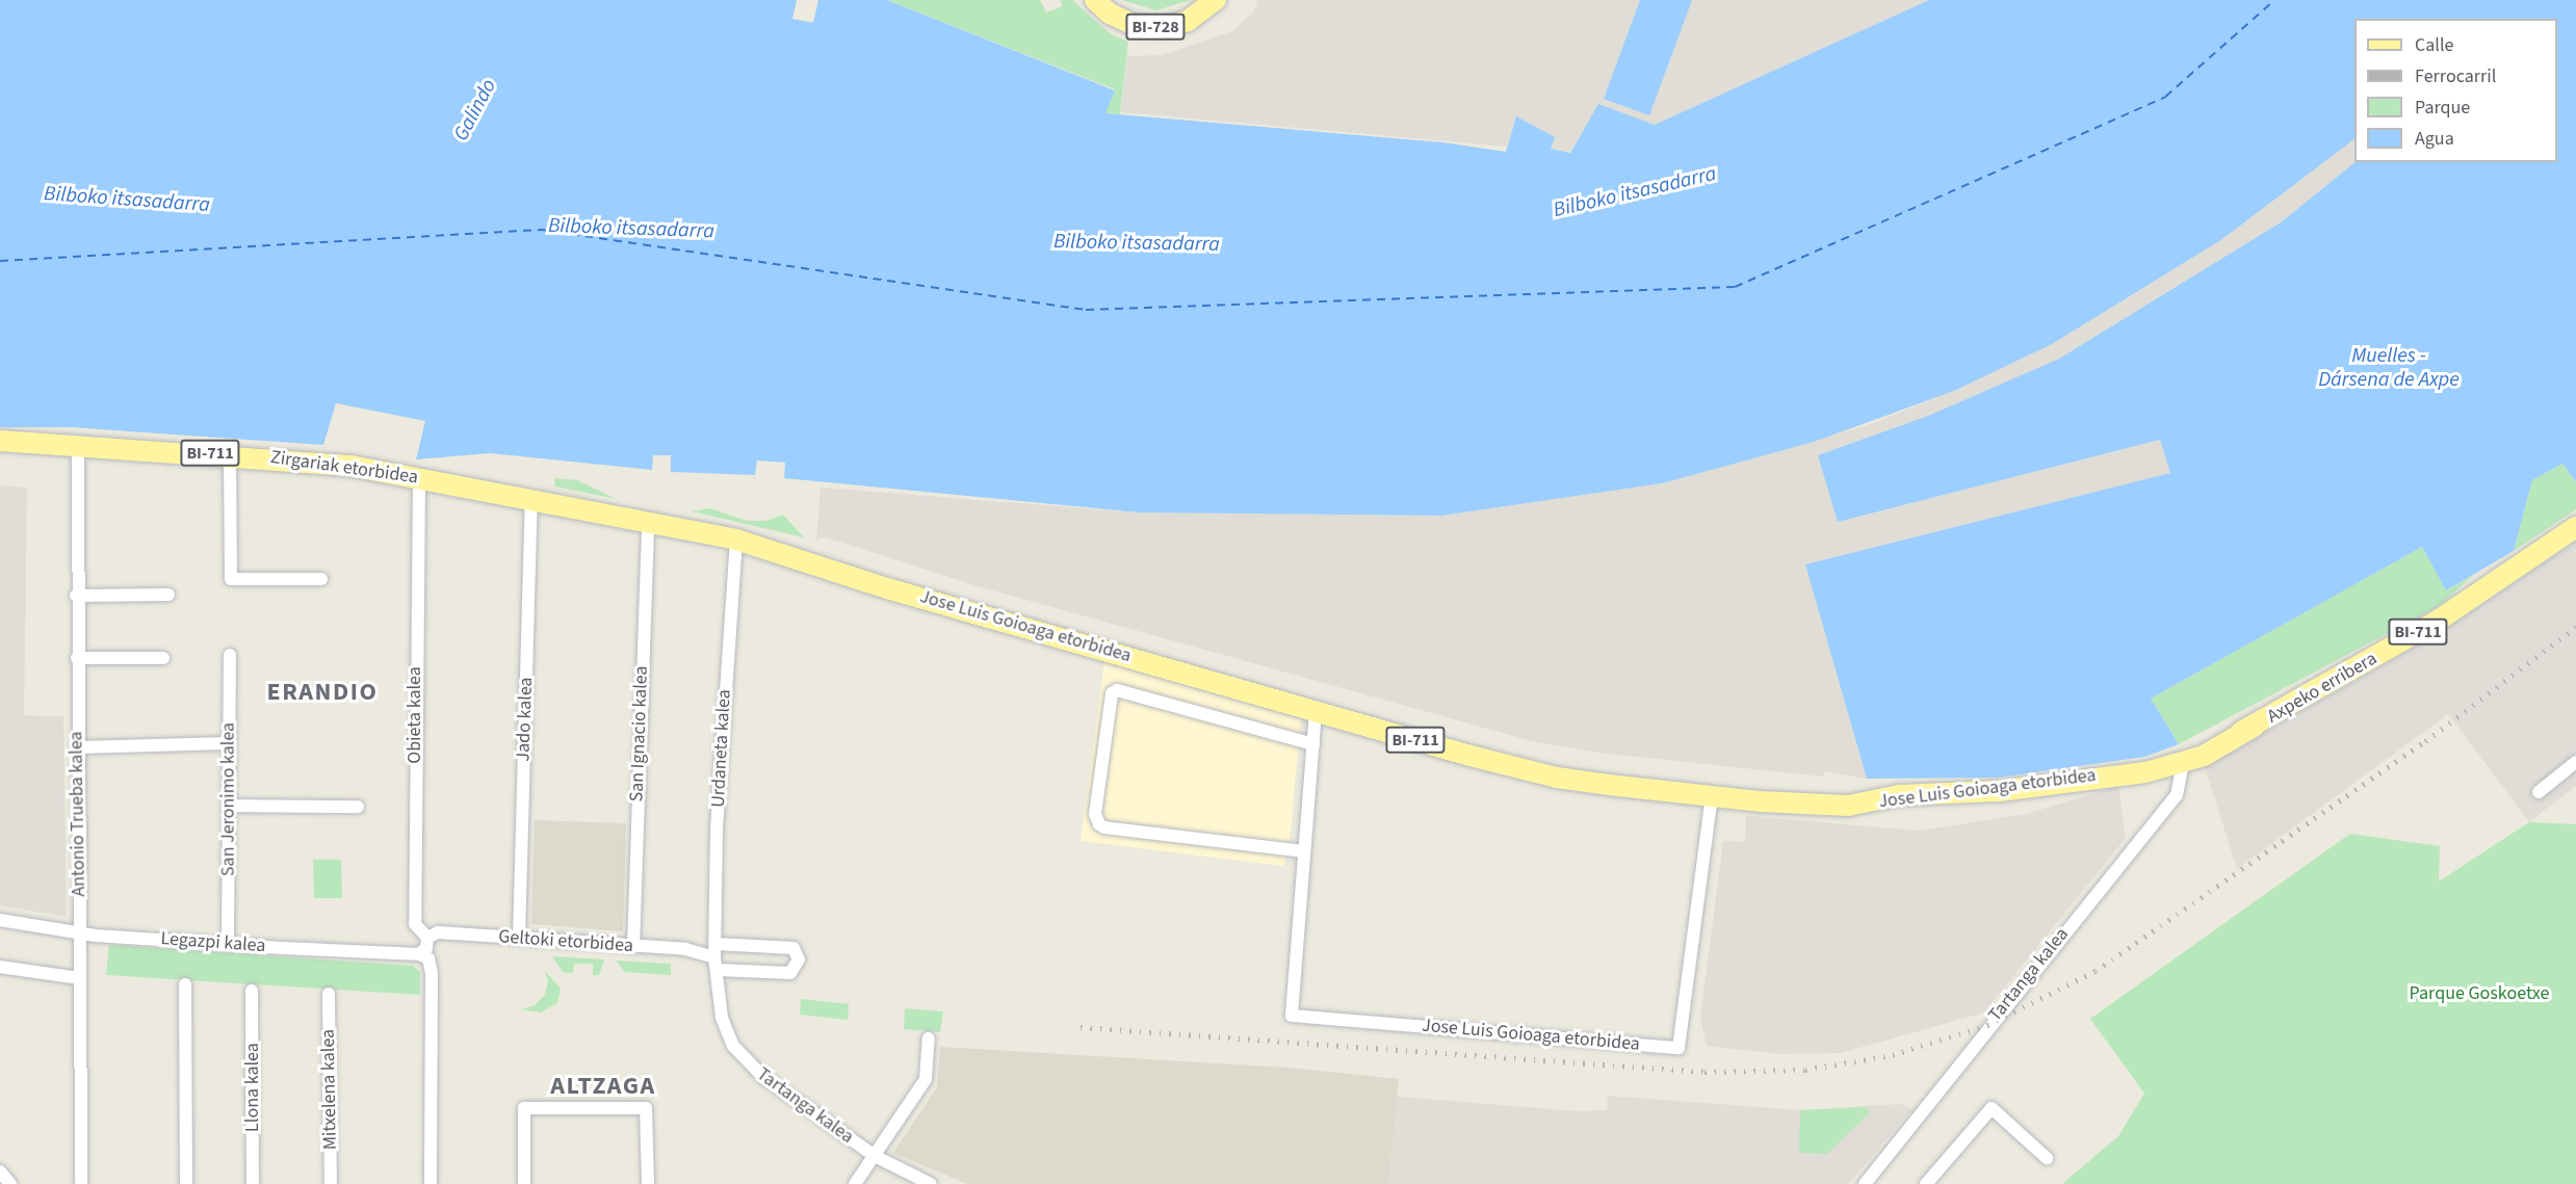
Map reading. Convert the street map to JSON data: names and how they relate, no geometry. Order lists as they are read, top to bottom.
{
  "streets": {
    "main road": [
      "BI-728",
      "BI-711",
      "Zirgariak etorbidea",
      "Jose Luis Goioaga etorbidea",
      "Axpeko erribera"
    ],
    "street": [
      "Obieta kalea",
      "Jado kalea",
      "San Ignacio kalea",
      "Urdaneta kalea",
      "San Jeronimo kalea",
      "Antonio Trueba kalea",
      "Geltoki etorbidea",
      "Legazpi kalea",
      "Tartanga kalea",
      "Llona kalea",
      "Mitxelena kalea"
    ]
  },
  "crossings": [
    ["BI-711", "Zirgariak etorbidea"],
    ["BI-711", "Jose Luis Goioaga etorbidea"],
    ["BI-711", "San Ignacio kalea"],
    ["BI-711", "Urdaneta kalea"],
    ["Zirgariak etorbidea", "Obieta kalea"],
    ["Zirgariak etorbidea", "Jado kalea"],
    ["Zirgariak etorbidea", "San Ignacio kalea"],
    ["Zirgariak etorbidea", "Antonio Trueba kalea"],
    ["Jose Luis Goioaga etorbidea", "Axpeko erribera"],
    ["Jose Luis Goioaga etorbidea", "Urdaneta kalea"],
    ["Jose Luis Goioaga etorbidea", "Tartanga kalea"],
    ["Obieta kalea", "Geltoki etorbidea"],
    ["Obieta kalea", "Legazpi kalea"],
    ["Jado kalea", "Geltoki etorbidea"],
    ["San Ignacio kalea", "Geltoki etorbidea"],
    ["Urdaneta kalea", "Geltoki etorbidea"],
    ["Urdaneta kalea", "Tartanga kalea"],
    ["San Jeronimo kalea", "Legazpi kalea"],
    ["Antonio Trueba kalea", "Legazpi kalea"],
    ["Geltoki etorbidea", "Legazpi kalea"],
    ["Geltoki etorbidea", "Tartanga kalea"]
  ],
  "districts": ["ERANDIO", "ALTZAGA"],
  "water": ["Galindo", "Bilboko itsasadarra", "Muelles - Dársena de Axpe"],
  "parks": ["Parque Goskoetxe"],
  "legend": [
    "Calle",
    "Ferrocarril",
    "Parque",
    "Agua"
  ]
}
